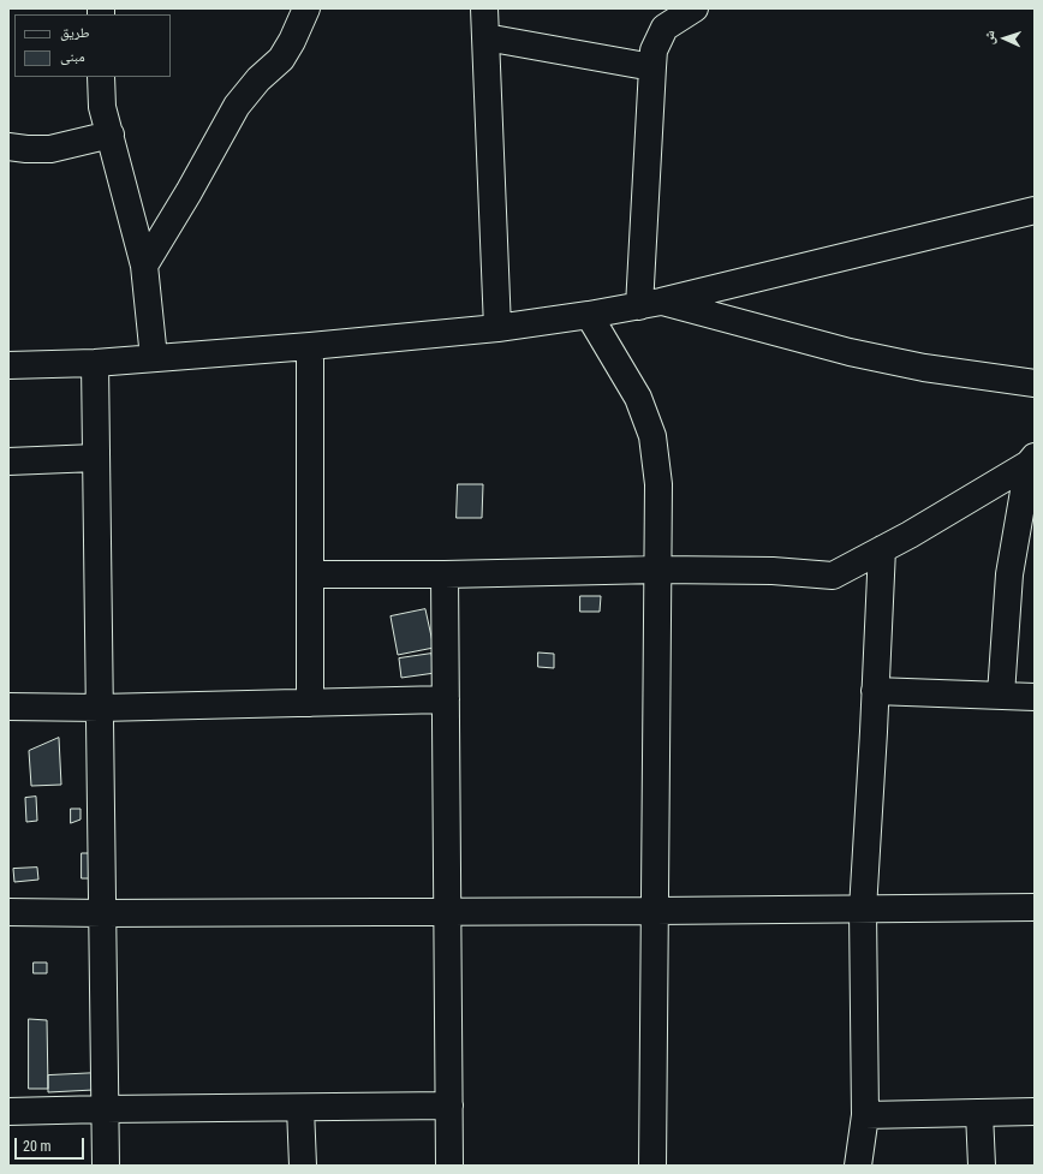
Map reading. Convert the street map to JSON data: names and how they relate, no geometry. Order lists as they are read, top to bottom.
{
  "legend": ["طريق", "مبنى"],
  "scale_bar": "20 m",
  "north": "left"
}
